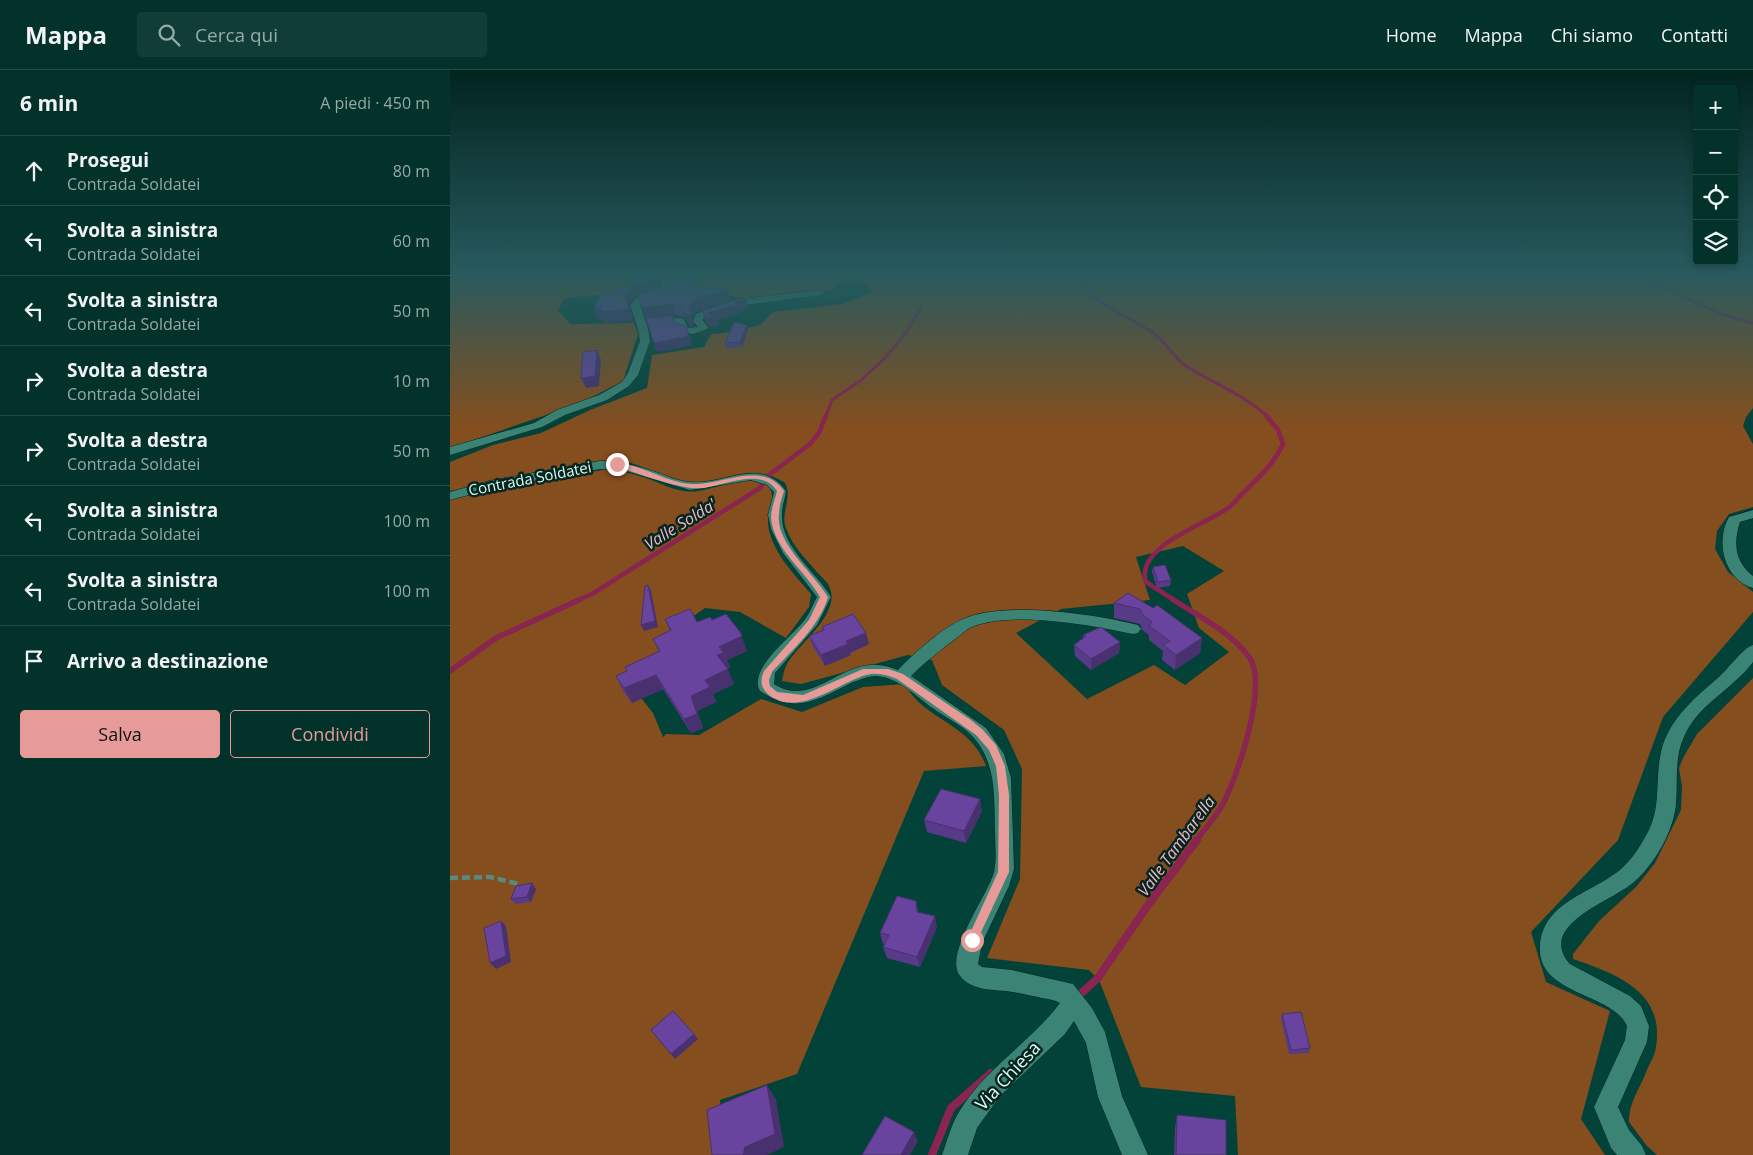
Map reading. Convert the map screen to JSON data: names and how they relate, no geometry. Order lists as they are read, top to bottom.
{
  "streets": {
    "street": ["Contrada Soldatei", "Via Chiesa"]
  },
  "crossings": [
    ["Contrada Soldatei", "Via Chiesa"]
  ],
  "water": ["Valle Solda'", "Valle Tambarella"],
  "page": {
    "header": "Mappa",
    "search": "Cerca qui",
    "nav": [
      "Home",
      "Mappa",
      "Chi siamo",
      "Contatti"
    ],
    "heading": ["6 min", "A piedi · 450 m"],
    "map_buttons": ["+", "−"],
    "list": [
      ["Prosegui", "Contrada Soldatei", "80 m"],
      ["Svolta a sinistra", "Contrada Soldatei", "60 m"],
      ["Svolta a sinistra", "Contrada Soldatei", "50 m"],
      ["Svolta a destra", "Contrada Soldatei", "10 m"],
      ["Svolta a destra", "Contrada Soldatei", "50 m"],
      ["Svolta a sinistra", "Contrada Soldatei", "100 m"],
      ["Svolta a sinistra", "Contrada Soldatei", "100 m"],
      "Arrivo a destinazione"
    ],
    "buttons": ["Salva", "Condividi"]
  }
}
